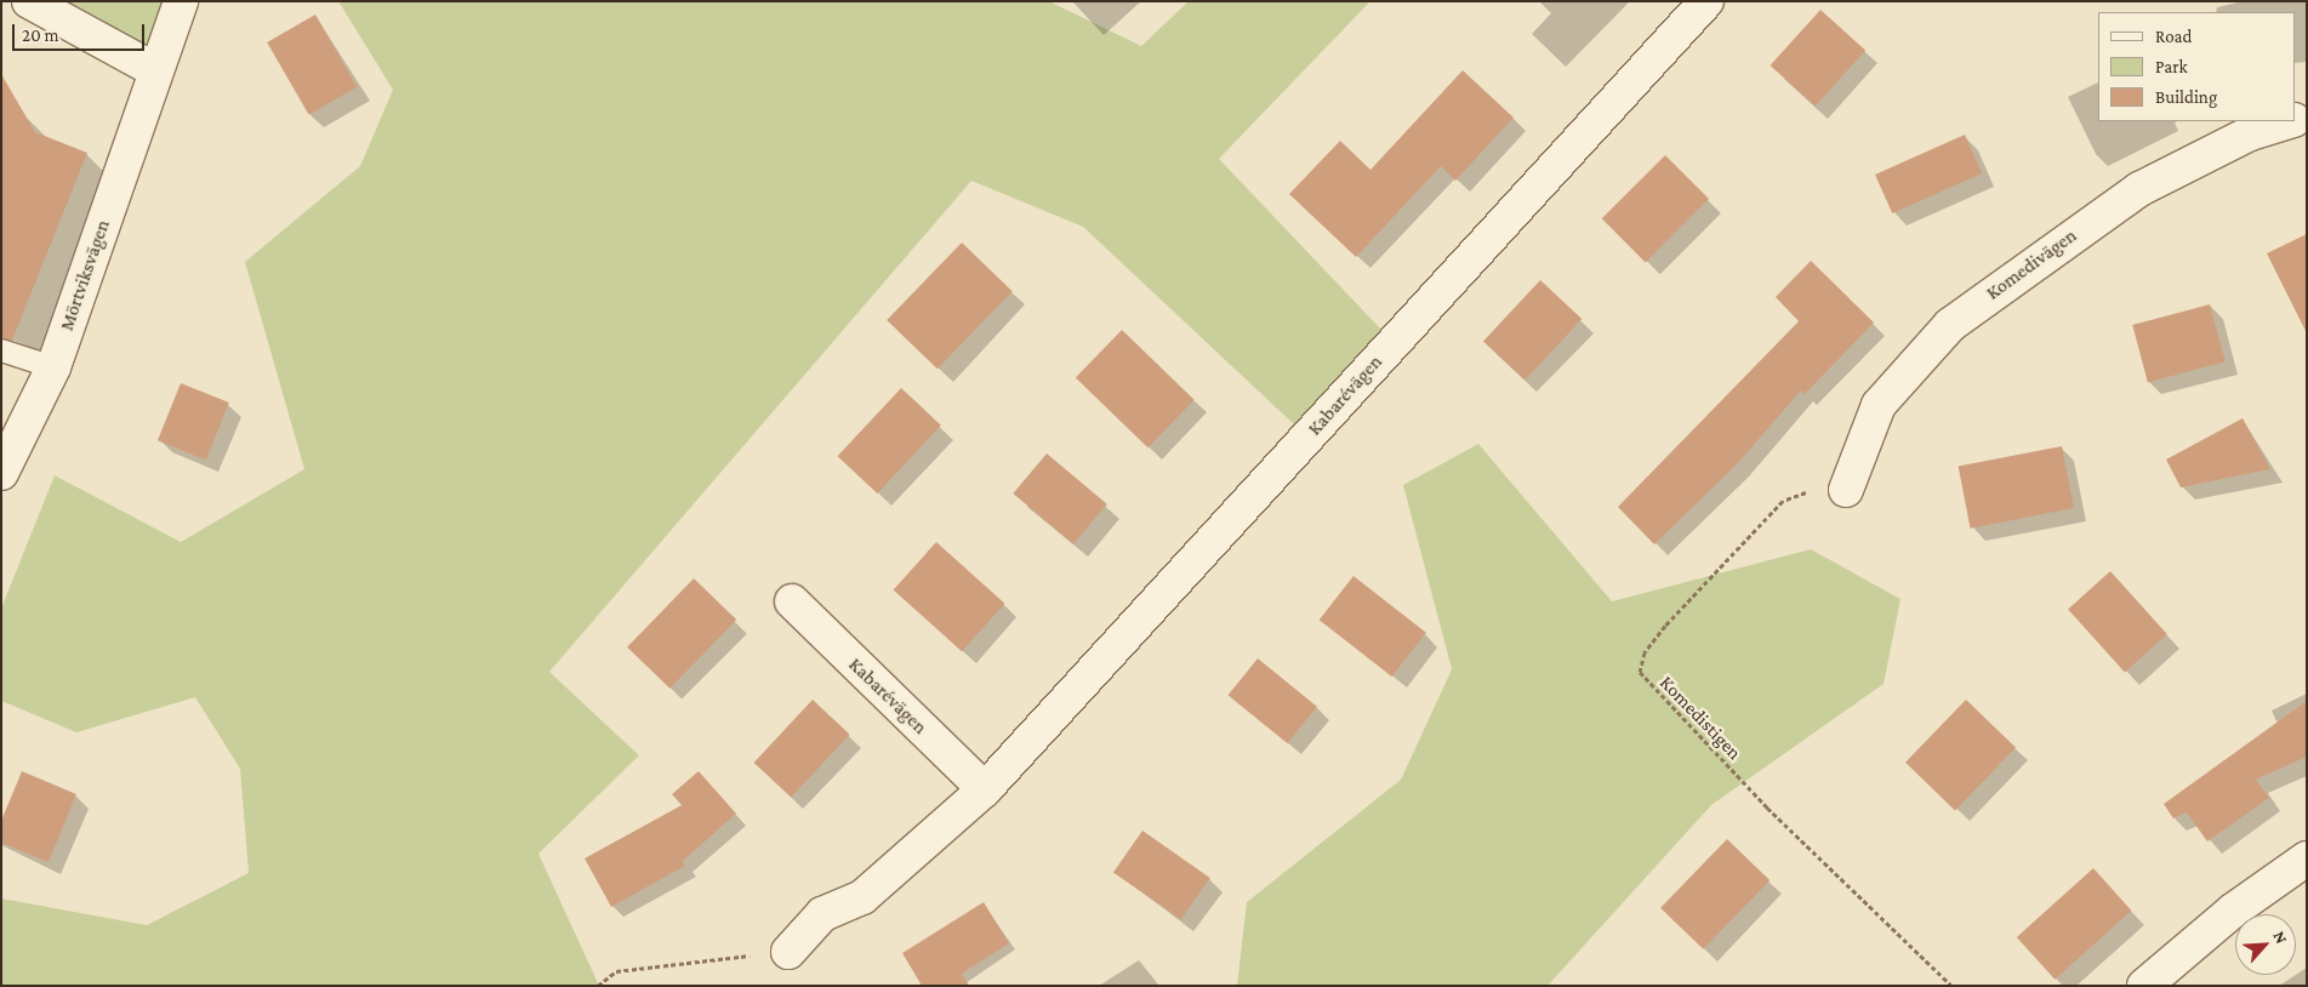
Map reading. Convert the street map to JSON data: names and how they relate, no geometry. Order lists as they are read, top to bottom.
{
  "streets": {
    "street": ["Komedivägen", "Mörtviksvägen", "Kabarévägen"],
    "path": ["Komedistigen"]
  },
  "crossings": [
    ["Komedivägen", "Komedistigen"]
  ],
  "legend": ["Road", "Park", "Building"],
  "scale_bar": "20 m",
  "north": "top right"
}
